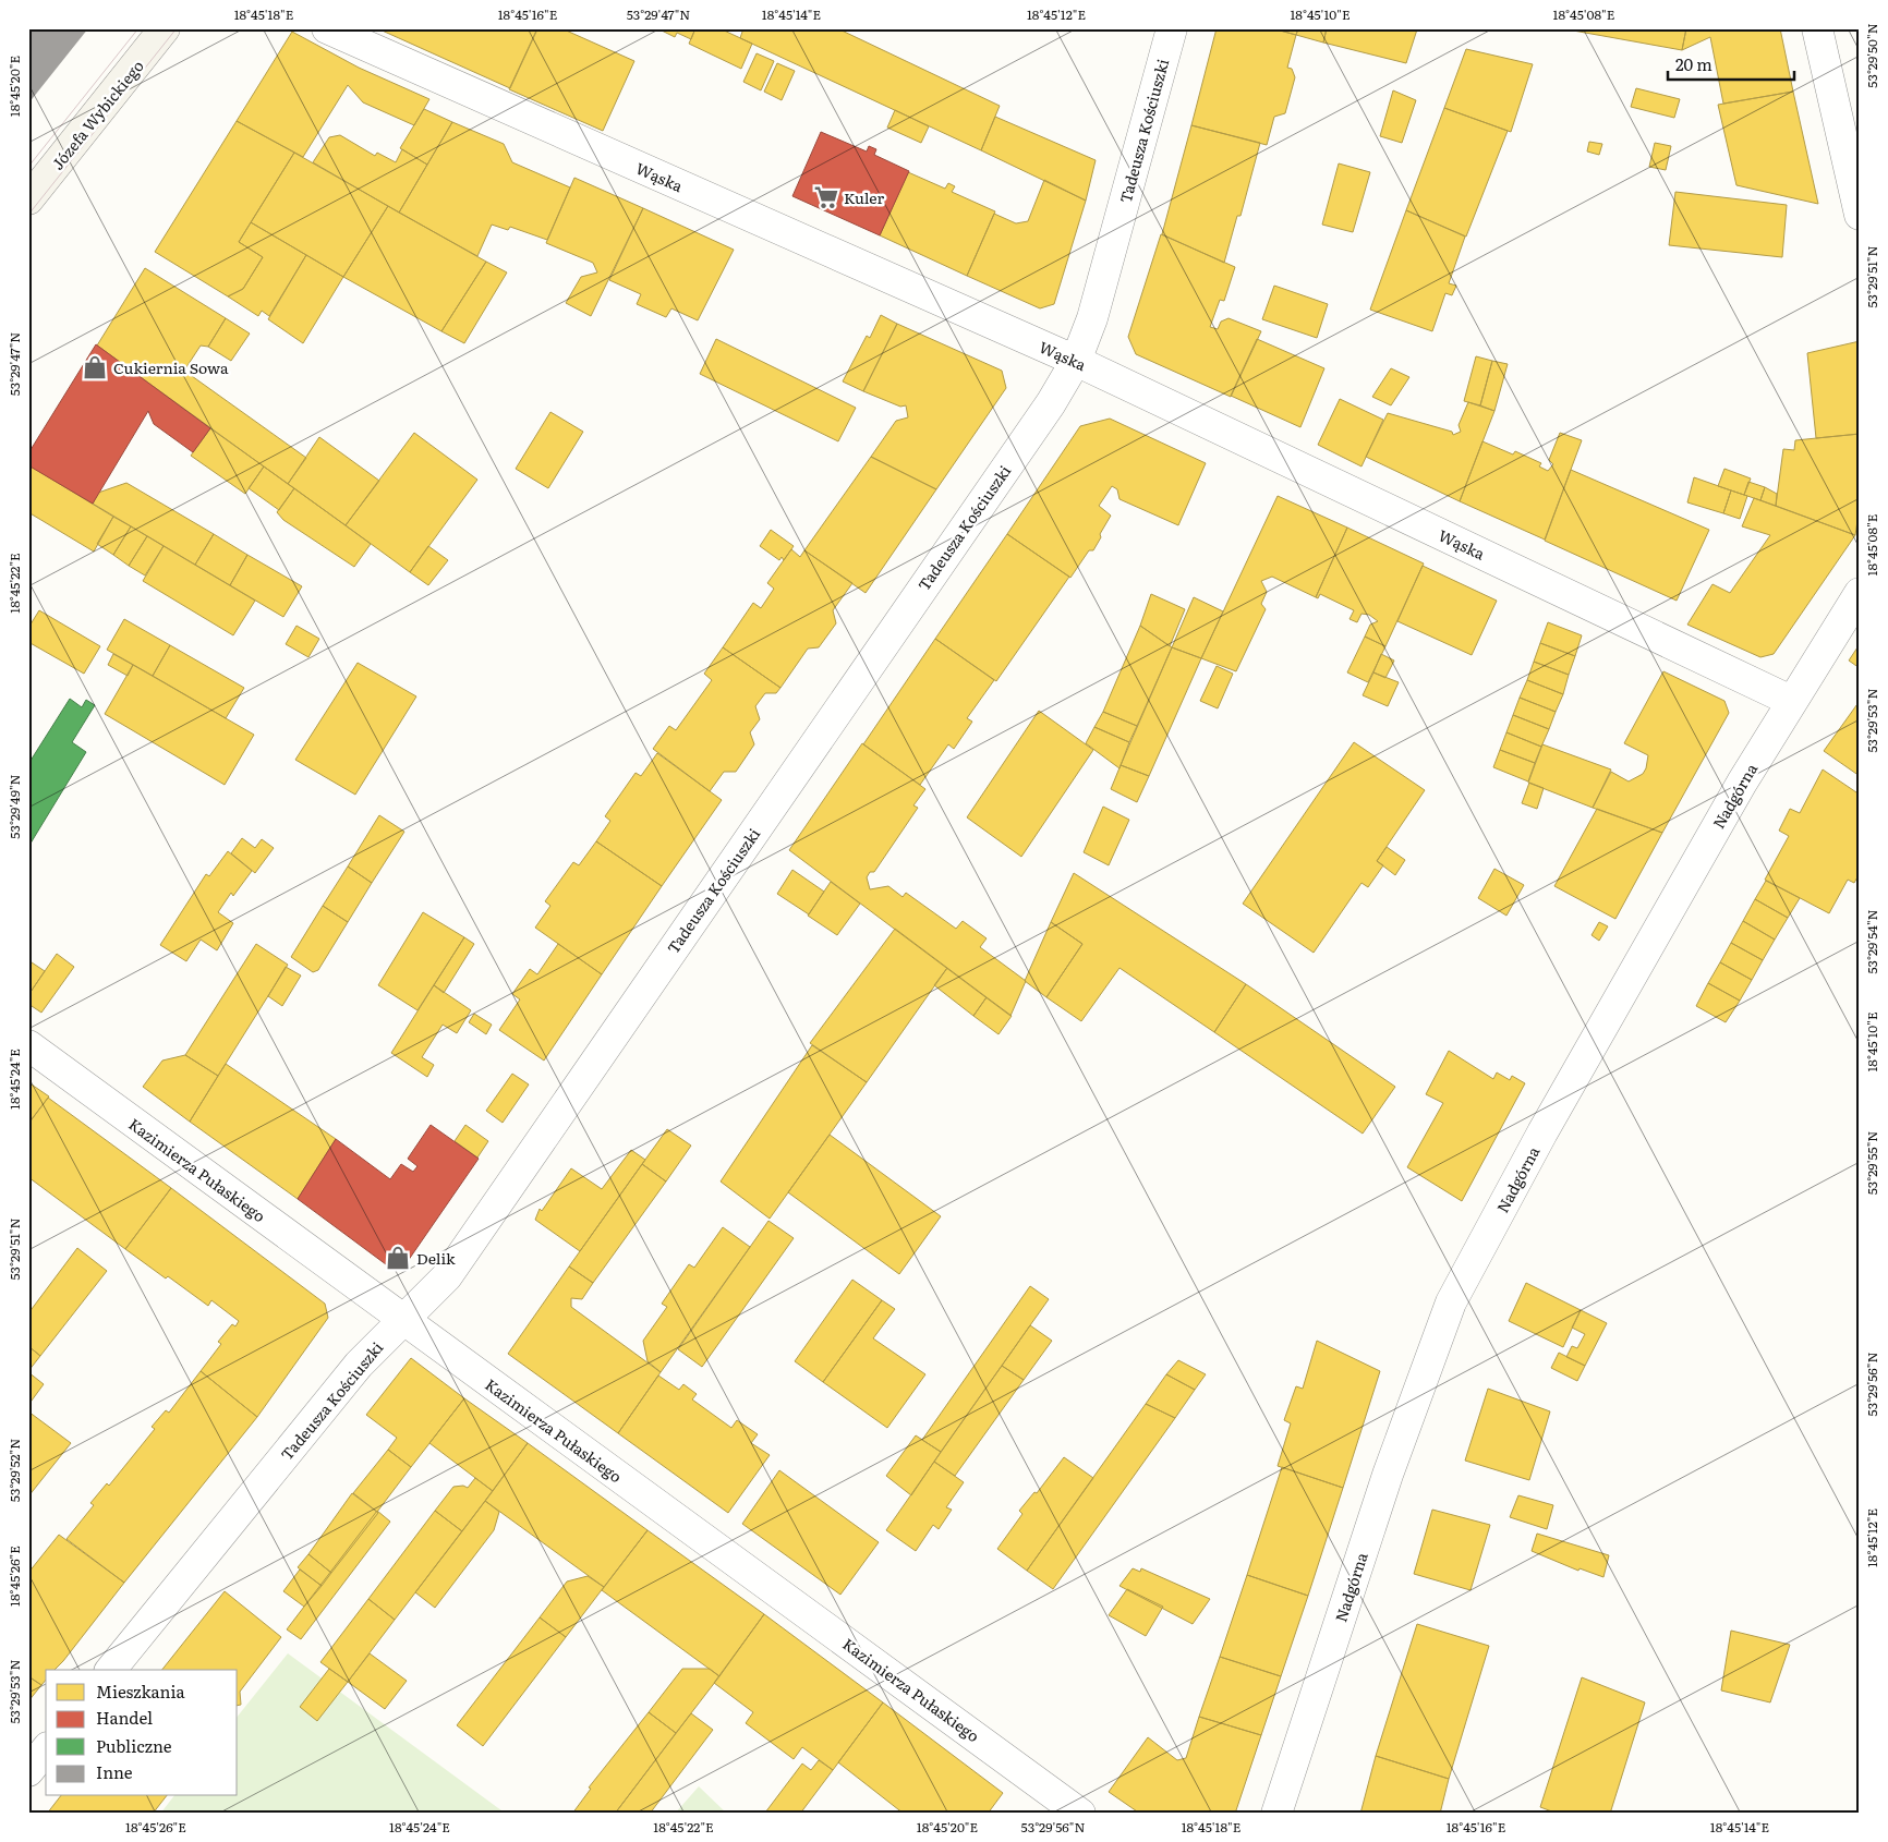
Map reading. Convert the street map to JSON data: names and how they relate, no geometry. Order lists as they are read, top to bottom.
{
  "streets": {
    "street": [
      "Józefa Wybickiego",
      "Tadeusza Kościuszki",
      "Wąska",
      "Nadgórna",
      "Kazimierza Pułaskiego"
    ]
  },
  "crossings": [
    ["Tadeusza Kościuszki", "Wąska"],
    ["Tadeusza Kościuszki", "Kazimierza Pułaskiego"],
    ["Wąska", "Nadgórna"]
  ],
  "places": {
    "supermarket": ["Kuler"],
    "shop": ["Cukiernia Sowa", "Delik"]
  },
  "legend": [
    "Mieszkania",
    "Handel",
    "Publiczne",
    "Inne"
  ],
  "scale_bar": "20 m",
  "coordinates": [
    "18°45'18\"E",
    "18°45'16\"E",
    "53°29'47\"N",
    "18°45'14\"E",
    "18°45'12\"E",
    "18°45'10\"E",
    "18°45'08\"E",
    "53°29'50\"N",
    "18°45'20\"E",
    "53°29'51\"N",
    "18°45'22\"E",
    "53°29'53\"N",
    "53°29'49\"N",
    "53°29'54\"N",
    "18°45'24\"E",
    "53°29'55\"N",
    "53°29'56\"N",
    "53°29'52\"N",
    "18°45'26\"E"
  ]
}
